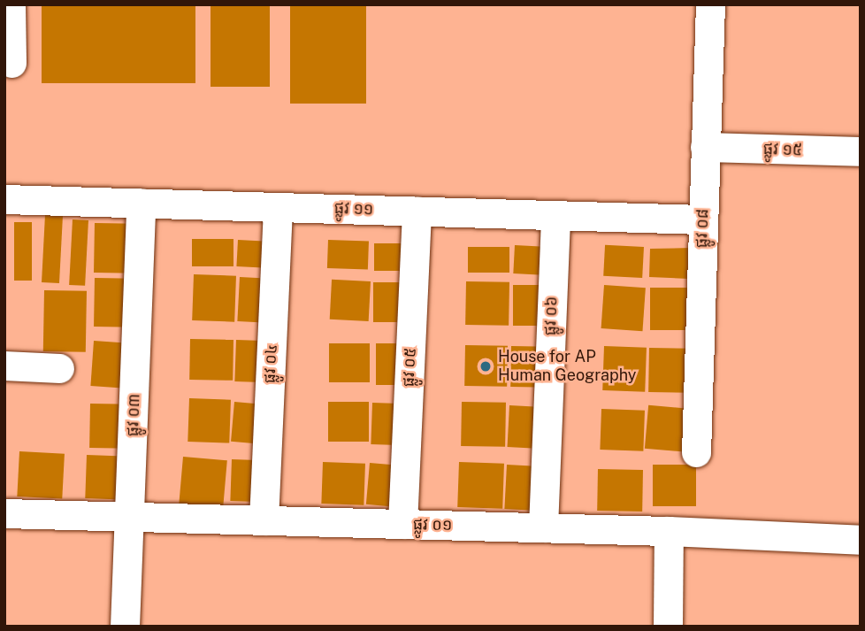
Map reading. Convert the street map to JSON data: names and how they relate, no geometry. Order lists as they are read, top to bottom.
{
  "streets": {
    "street": [
      "ផ្លូវ ១៥",
      "ផ្លូវ ១១",
      "ផ្លូវ ០៨",
      "ផ្លូវ ០៦",
      "ផ្លូវ ០៤",
      "ផ្លូវ ០៥",
      "ផ្លូវ ០៣",
      "ផ្លូវ ០១"
    ]
  },
  "crossings": [
    ["ផ្លូវ ១៥", "ផ្លូវ ០៨"],
    ["ផ្លូវ ១១", "ផ្លូវ ០៨"],
    ["ផ្លូវ ១១", "ផ្លូវ ០៦"],
    ["ផ្លូវ ១១", "ផ្លូវ ០៤"],
    ["ផ្លូវ ១១", "ផ្លូវ ០៥"],
    ["ផ្លូវ ១១", "ផ្លូវ ០៣"],
    ["ផ្លូវ ០៦", "ផ្លូវ ០១"],
    ["ផ្លូវ ០៤", "ផ្លូវ ០១"],
    ["ផ្លូវ ០៥", "ផ្លូវ ០១"],
    ["ផ្លូវ ០៣", "ផ្លូវ ០១"]
  ],
  "places": ["House for AP Human Geography"]
}
